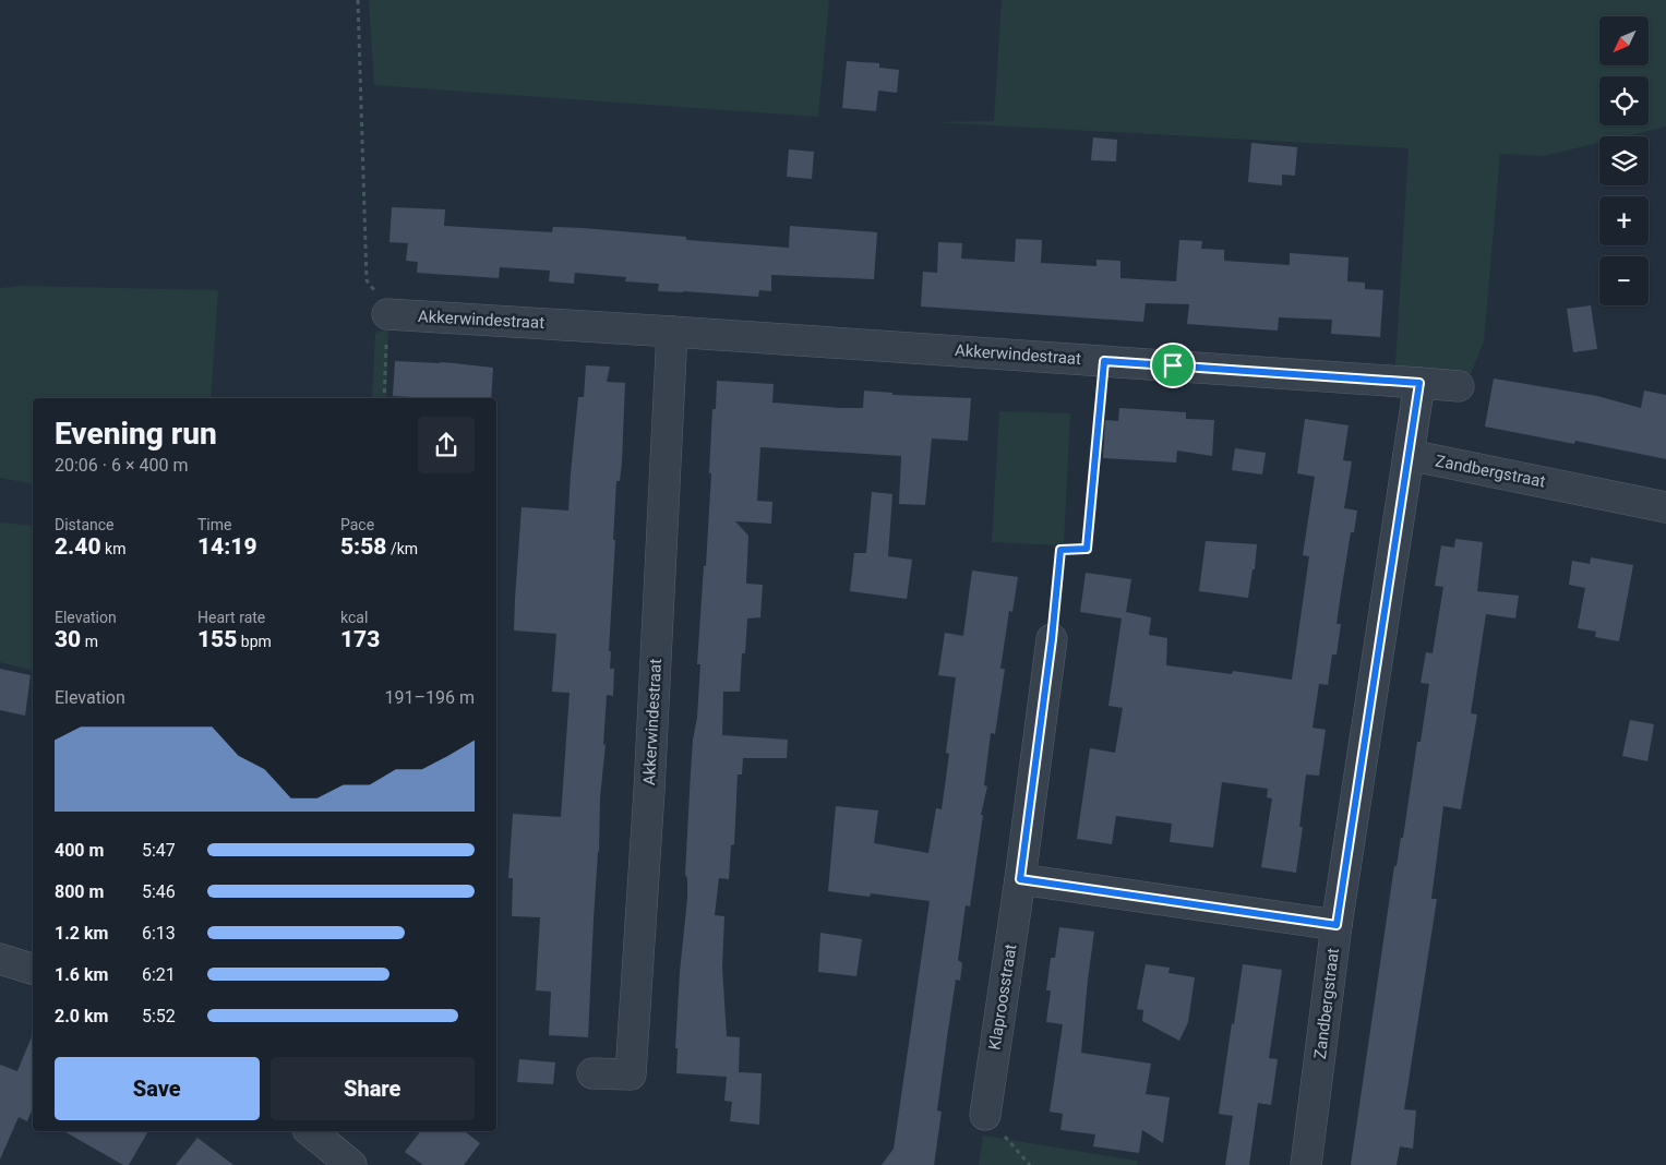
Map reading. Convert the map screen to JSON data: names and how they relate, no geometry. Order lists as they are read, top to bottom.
{
  "streets": {
    "street": ["Akkerwindestraat", "Zandbergstraat", "Klaproosstraat"]
  },
  "north": "bottom left",
  "page": {
    "map_buttons": ["+", "−"],
    "heading": ["Evening run", "20:06 · 6 × 400 m"],
    "stats": [
      ["Distance", "2.40 km"],
      ["Time", "14:19"],
      ["Pace", "5:58 /km"],
      ["Elevation", "30 m"],
      ["Heart rate", "155 bpm"],
      ["kcal", "173"]
    ],
    "chart": ["Elevation", "191–196 m"],
    "list": [
      {
        "name": "400 m",
        "note": "5:47"
      },
      {
        "name": "800 m",
        "note": "5:46"
      },
      {
        "name": "1.2 km",
        "note": "6:13"
      },
      {
        "name": "1.6 km",
        "note": "6:21"
      },
      {
        "name": "2.0 km",
        "note": "5:52"
      }
    ],
    "buttons": ["Save", "Share"]
  }
}
